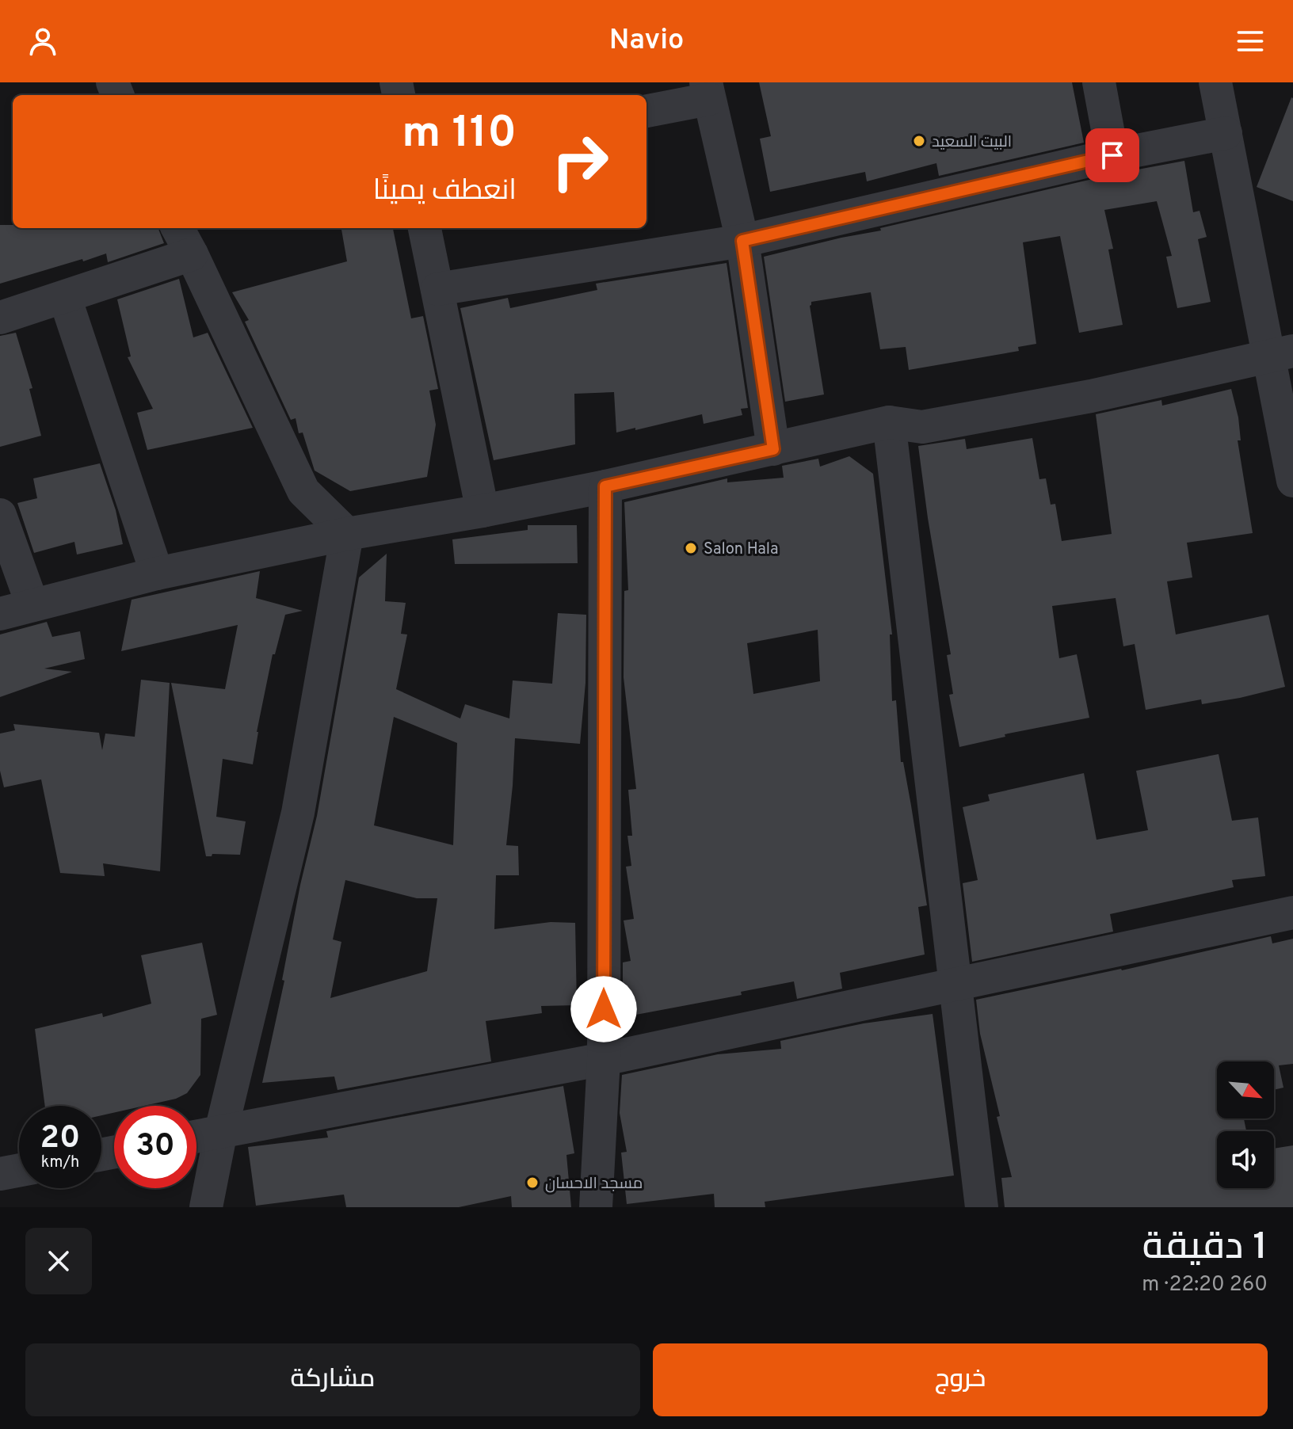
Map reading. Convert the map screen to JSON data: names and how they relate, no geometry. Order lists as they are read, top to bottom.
{
  "places": ["البيت السعيد", "Salon Hala", "مسجد الاحسان"],
  "north": "bottom right",
  "page": {
    "header": "Navio",
    "turn": ["110 m", "انعطف يمينًا"],
    "speed": "20 km/h",
    "limit": "30",
    "heading": ["1 دقيقة", "260 m · 22:20"],
    "buttons": ["خروج", "مشاركة"]
  }
}
